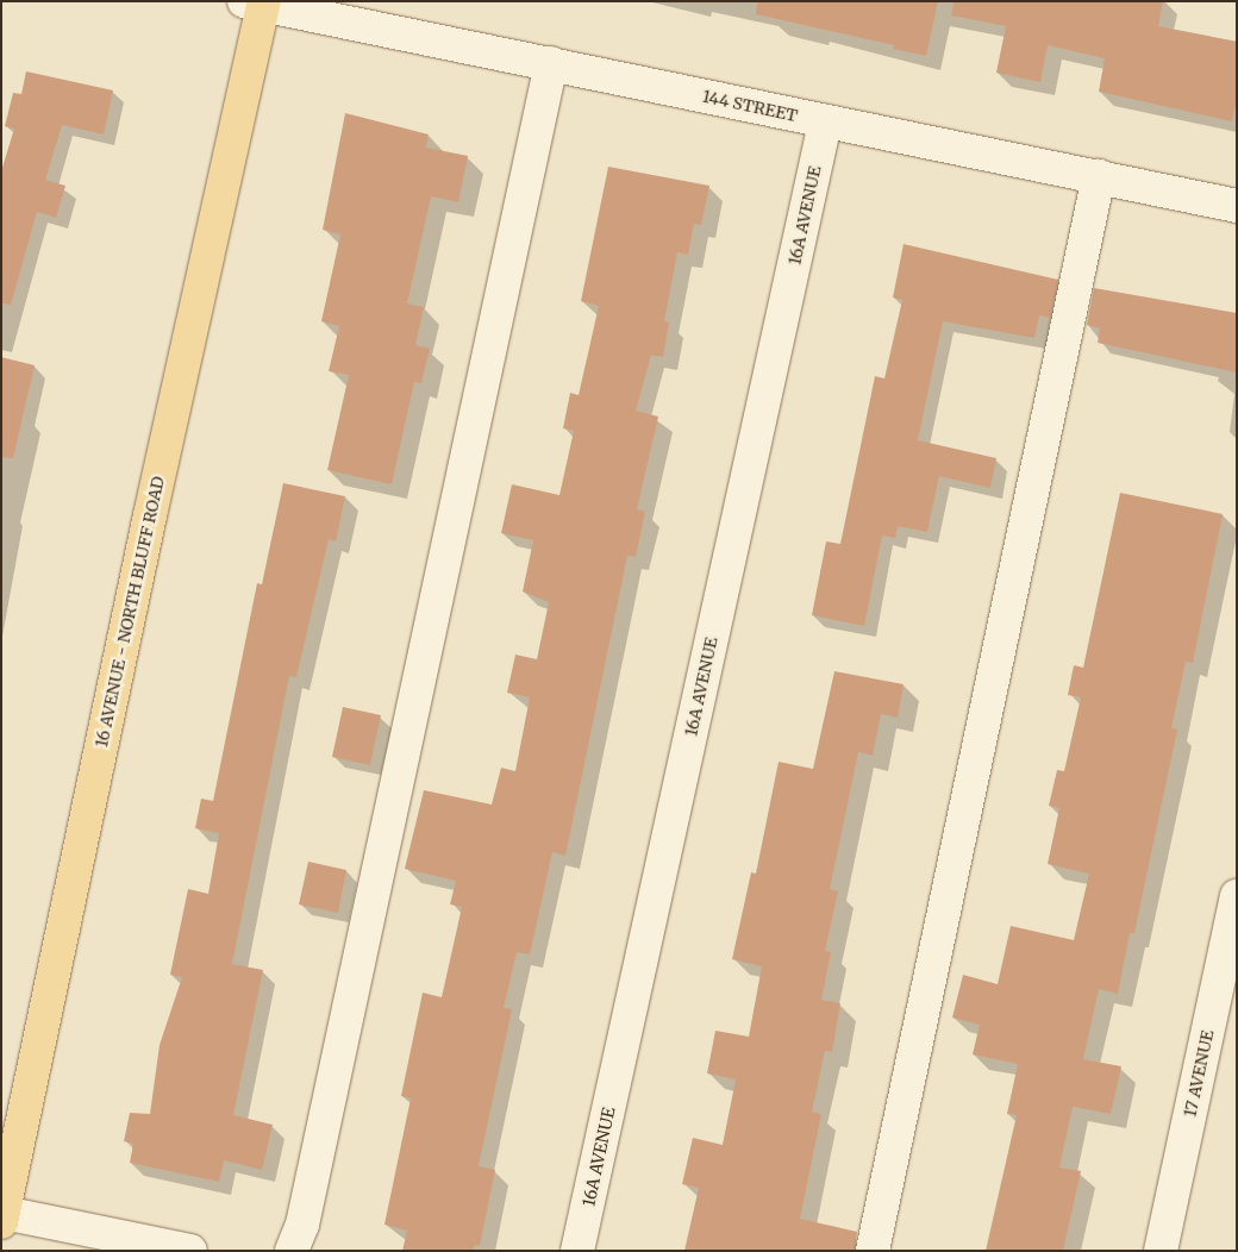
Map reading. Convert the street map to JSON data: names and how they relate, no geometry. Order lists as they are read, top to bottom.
{
  "streets": {
    "main road": ["16 AVENUE - NORTH BLUFF ROAD"],
    "street": ["144 STREET", "16A AVENUE", "17 AVENUE"]
  },
  "crossings": [
    ["144 STREET", "16A AVENUE"],
    ["144 STREET", "16 AVENUE - NORTH BLUFF ROAD"]
  ]
}
